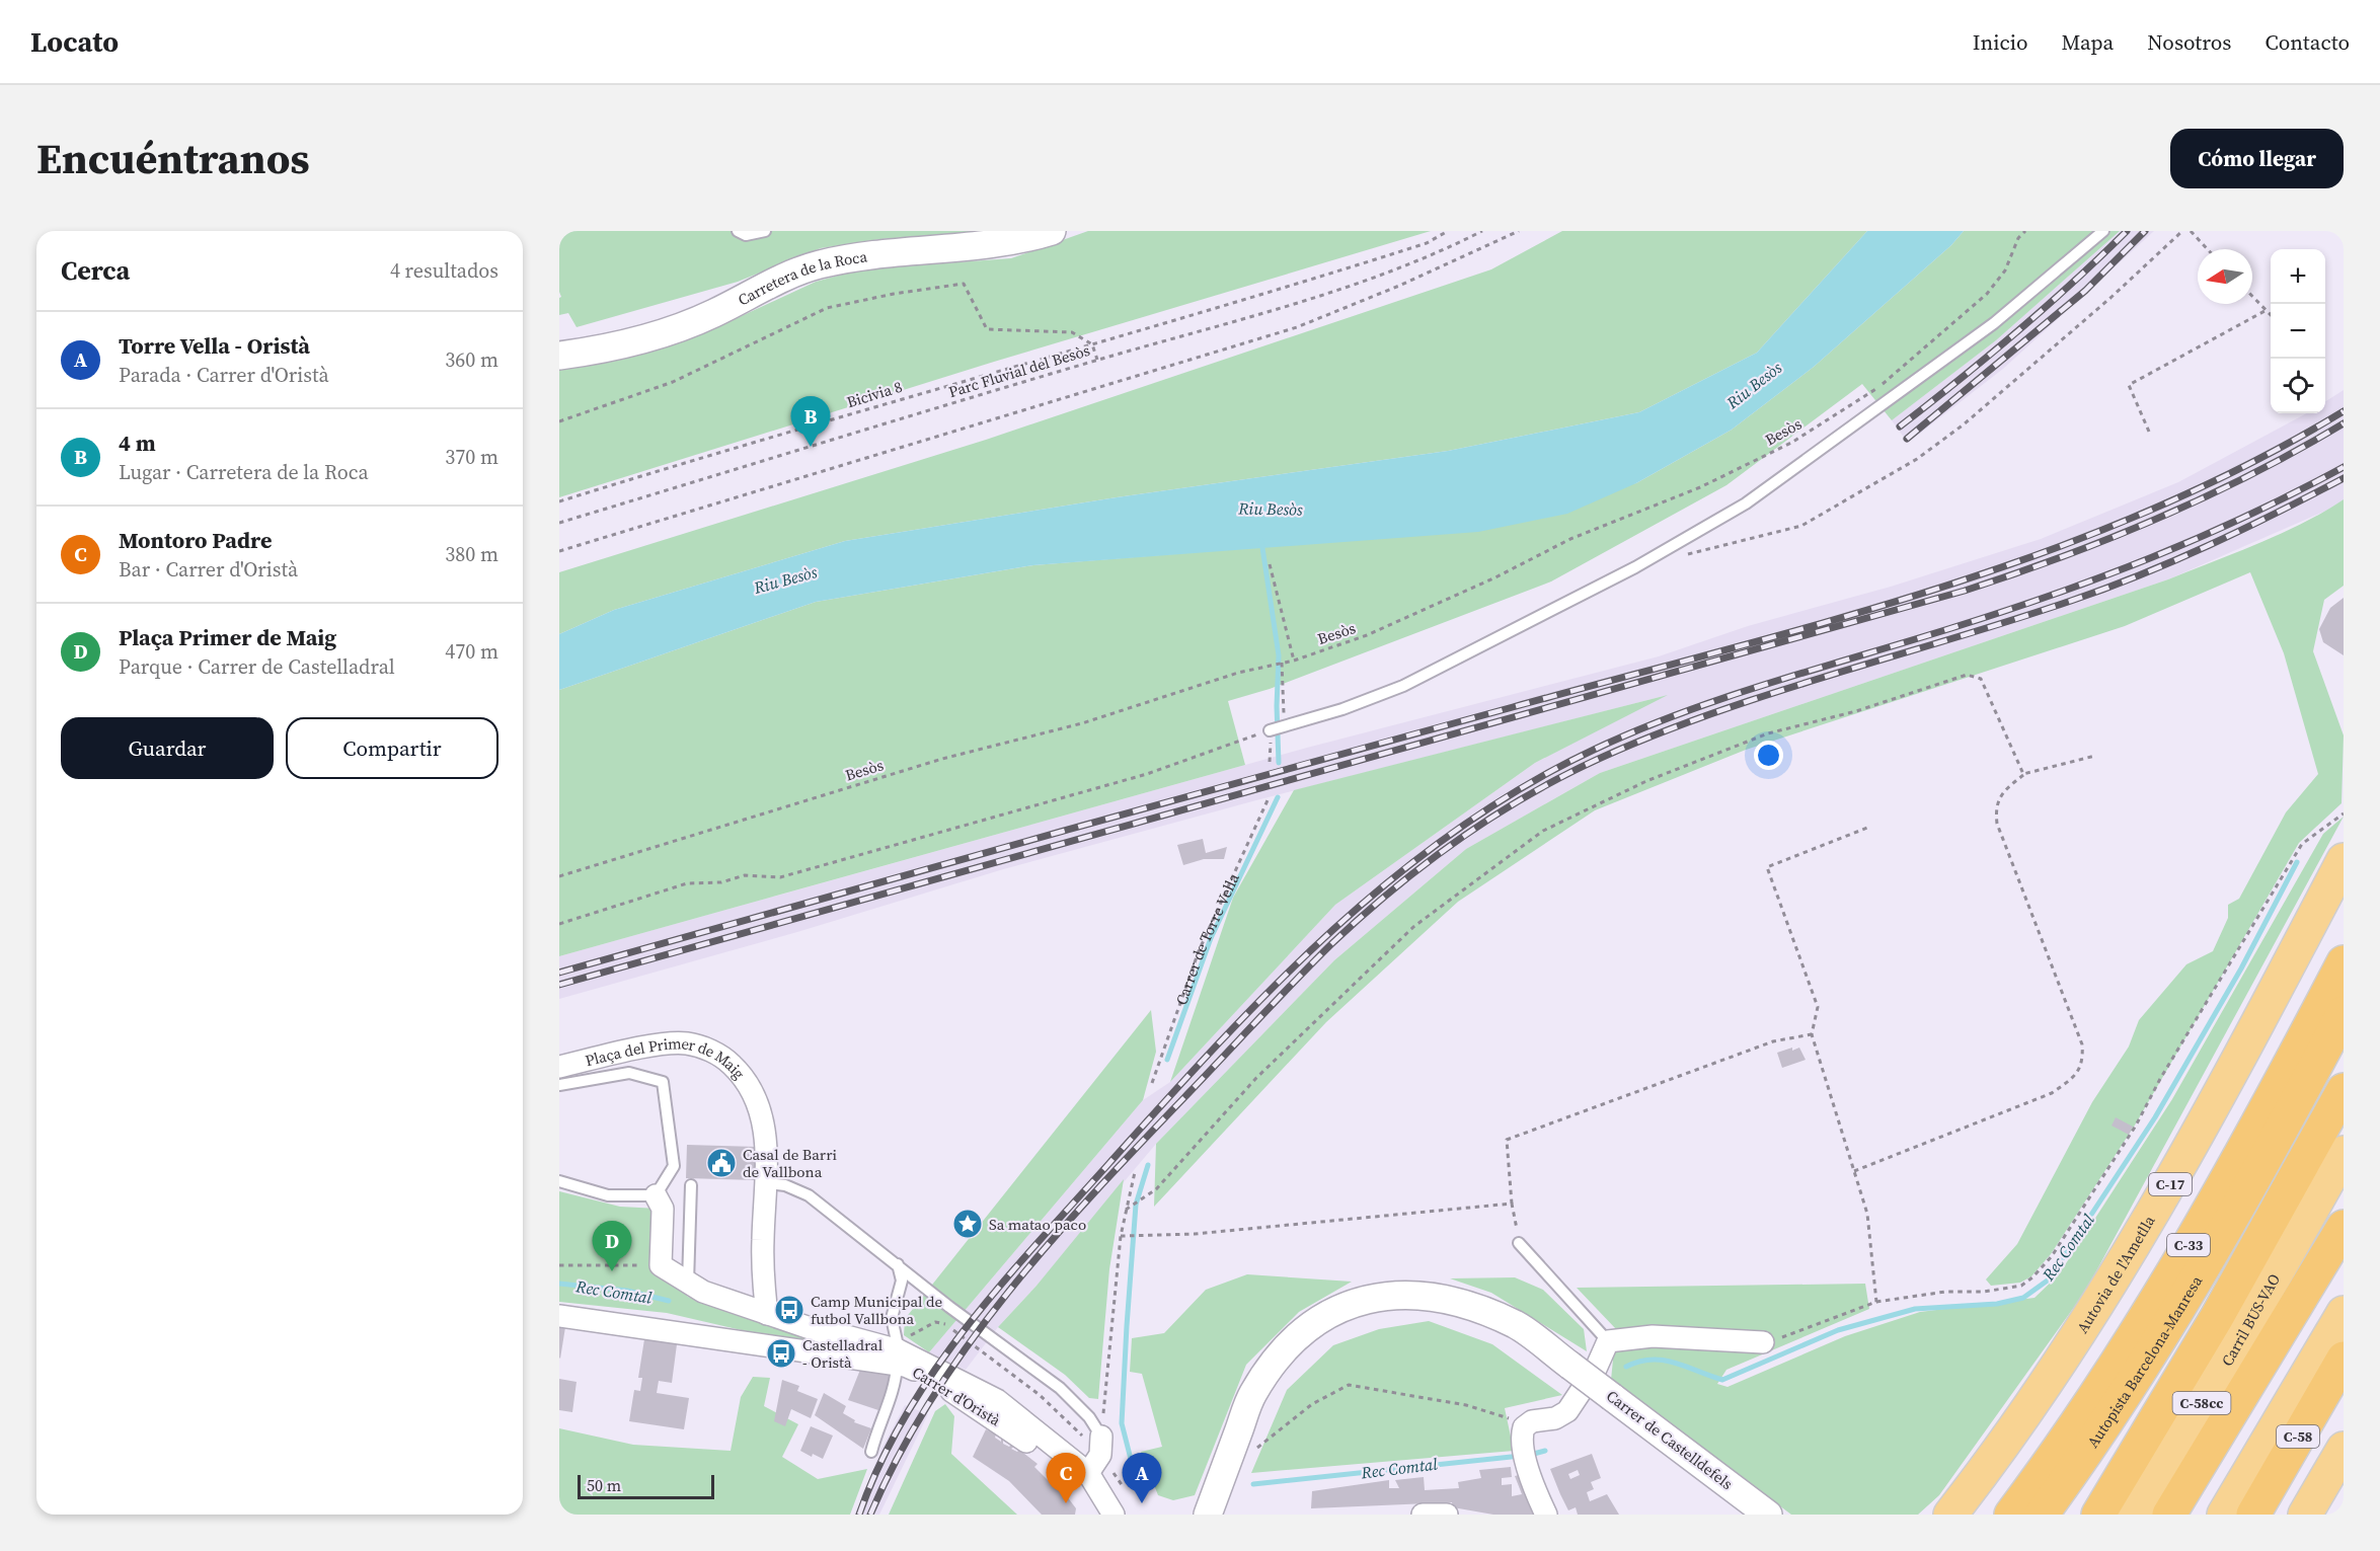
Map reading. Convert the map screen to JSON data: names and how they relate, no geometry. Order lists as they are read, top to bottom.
{
  "streets": {
    "highway": [
      "C-17",
      "C-33",
      "Autovia de l'Ametlla",
      "Carril BUS-VAO",
      "Autopista Barcelona-Manresa",
      "C-58cc",
      "C-58"
    ],
    "street": [
      "Carretera de la Roca",
      "Plaça del Primer de Maig",
      "Carrer d'Oristà",
      "Carrer de Castelldefels"
    ],
    "path": [
      "Parc Fluvial del Besòs",
      "Bicivia 8",
      "Besòs",
      "Carrer de Torre Vella"
    ]
  },
  "crossings": [
    ["Parc Fluvial del Besòs", "Bicivia 8"]
  ],
  "water": ["Riu Besòs", "Rec Comtal"],
  "places": {
    "public building": ["Casal de Barri de Vallbona"],
    "place": ["Sa matao paco"],
    "bus stop": ["Camp Municipal de futbol Vallbona", "Castelladral - Oristà"]
  },
  "scale_bar": "50 m",
  "north": "left",
  "page": {
    "header": "Locato",
    "nav": [
      "Inicio",
      "Mapa",
      "Nosotros",
      "Contacto"
    ],
    "title": "Encuéntranos",
    "buttons": [
      "Cómo llegar",
      ["Guardar", "Compartir"]
    ],
    "heading": ["Cerca", "4 resultados"],
    "map_buttons": ["+", "−"],
    "list": [
      {
        "mark": "A",
        "name": "Torre Vella - Oristà",
        "note": "Parada · Carrer d'Oristà",
        "value": "360 m"
      },
      {
        "mark": "B",
        "name": "4 m",
        "note": "Lugar · Carretera de la Roca",
        "value": "370 m"
      },
      {
        "mark": "C",
        "name": "Montoro Padre",
        "note": "Bar · Carrer d'Oristà",
        "value": "380 m"
      },
      {
        "mark": "D",
        "name": "Plaça Primer de Maig",
        "note": "Parque · Carrer de Castelladral",
        "value": "470 m"
      }
    ],
    "pins": [
      "B",
      "D",
      "A",
      "C"
    ],
    "scale": "50 m"
  }
}
